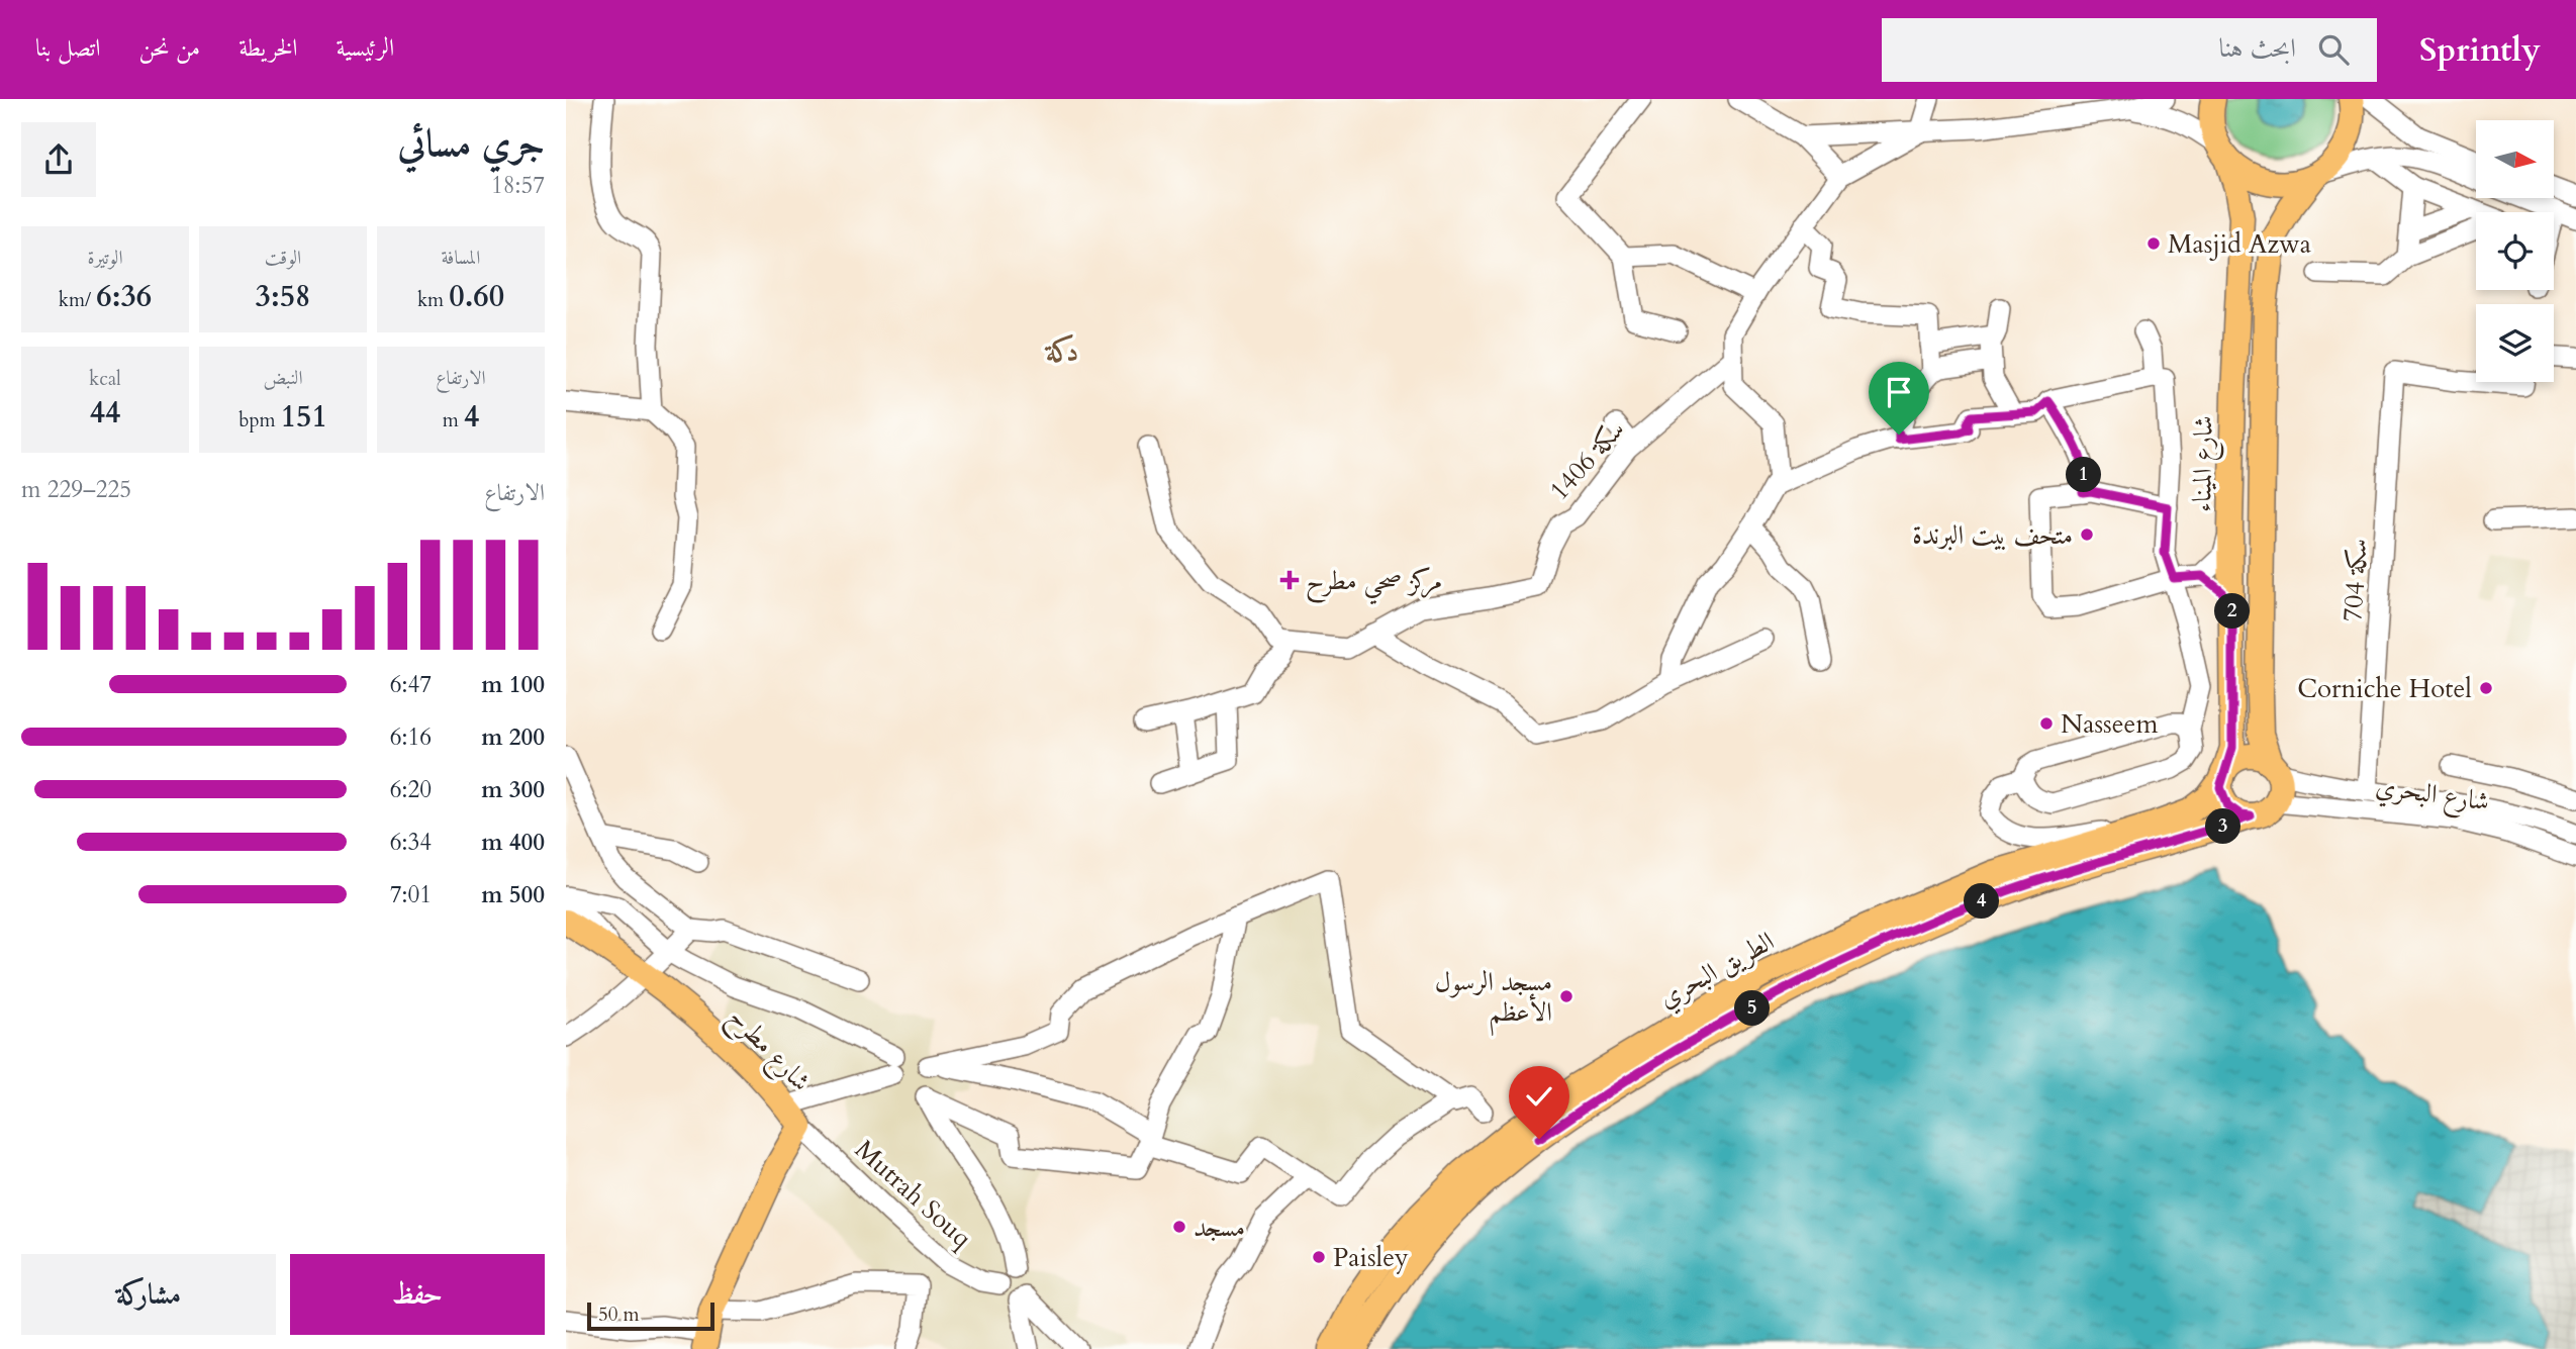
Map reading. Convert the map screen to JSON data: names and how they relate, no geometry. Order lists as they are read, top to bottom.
{
  "streets": {
    "main road": ["شارع الميناء", "الطريق البحري", "شارع مطرح"],
    "street": [
      "1406 سكة",
      "سكة 704",
      "شارع البحري",
      "Mutrah Souq"
    ]
  },
  "crossings": [
    ["شارع الميناء", "شارع البحري"],
    ["شارع الميناء", "الطريق البحري"],
    ["سكة 704", "شارع البحري"],
    ["شارع البحري", "الطريق البحري"],
    ["شارع مطرح", "Mutrah Souq"]
  ],
  "districts": ["دكة"],
  "places": {
    "other": [
      "Masjid Azwa",
      "متحف بيت البرندة",
      "Corniche Hotel",
      "Nasseem",
      "مسجد الرسول الأعظم",
      "مسجد",
      "Paisley"
    ],
    "health": ["مركز صحي مطرح"]
  },
  "scale_bar": "50 m",
  "north": "right",
  "page": {
    "header": "Sprintly",
    "search": "ابحث هنا",
    "nav": [
      "الرئيسية",
      "الخريطة",
      "من نحن",
      "اتصل بنا"
    ],
    "heading": ["جري مسائي", "18:57"],
    "stats": [
      ["المسافة", "0.60 km"],
      ["الوقت", "3:58"],
      ["الوتيرة", "6:36 /km"],
      ["الارتفاع", "4 m"],
      ["النبض", "151 bpm"],
      ["kcal", "44"]
    ],
    "pins": [
      "1",
      "2",
      "3",
      "4",
      "5"
    ],
    "chart": ["الارتفاع", "225–229 m"],
    "list": [
      {
        "name": "100 m",
        "note": "6:47"
      },
      {
        "name": "200 m",
        "note": "6:16"
      },
      {
        "name": "300 m",
        "note": "6:20"
      },
      {
        "name": "400 m",
        "note": "6:34"
      },
      {
        "name": "500 m",
        "note": "7:01"
      }
    ],
    "buttons": ["حفظ", "مشاركة"],
    "scale": "50 m"
  }
}
